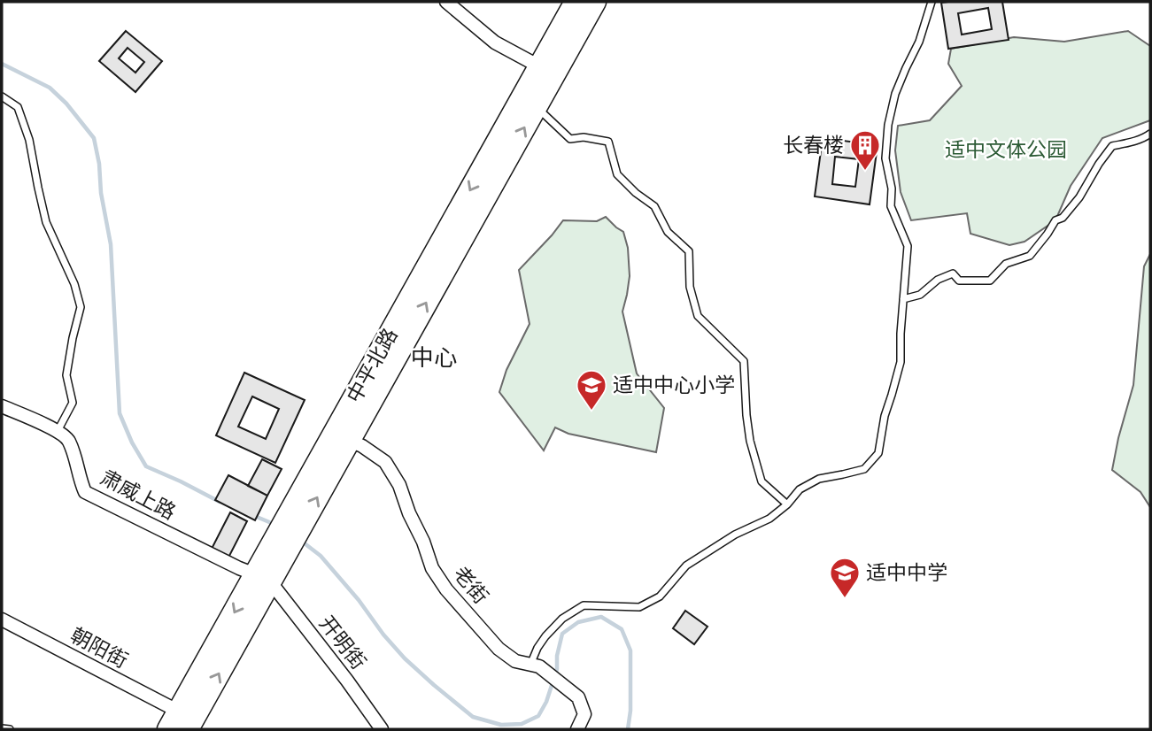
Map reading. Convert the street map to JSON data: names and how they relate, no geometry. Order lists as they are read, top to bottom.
{
  "streets": {
    "highway": ["中平北路"],
    "street": [
      "肃威上路",
      "老街",
      "开明街",
      "朝阳街"
    ]
  },
  "crossings": [
    ["中平北路", "肃威上路"],
    ["中平北路", "开明街"],
    ["肃威上路", "开明街"]
  ],
  "districts": ["中心"],
  "parks": ["适中文体公园"],
  "places": {
    "building": ["长春楼"],
    "school or university": ["适中中心小学", "适中中学"]
  }
}
